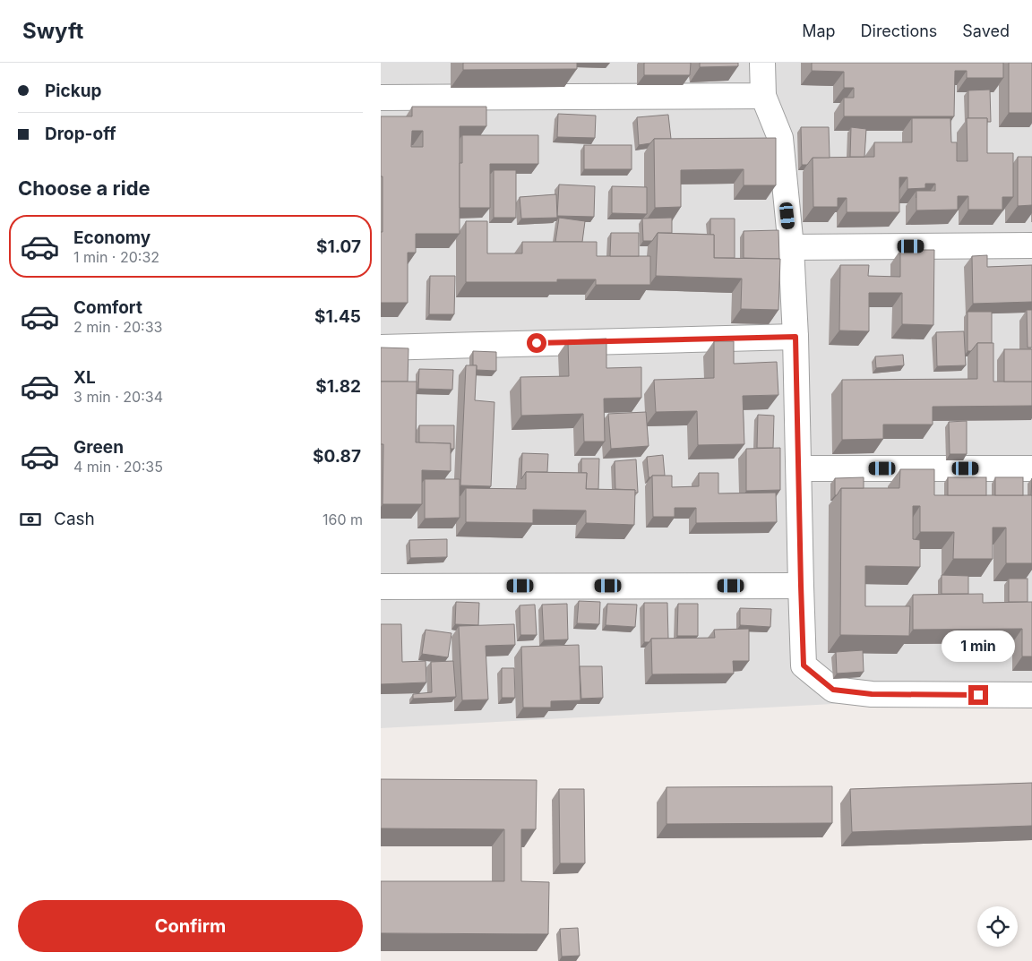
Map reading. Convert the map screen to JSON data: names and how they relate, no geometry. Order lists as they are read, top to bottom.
{
  "page": {
    "header": "Swyft",
    "nav": ["Map", "Directions", "Saved"],
    "banner": ["Pickup", "Drop-off"],
    "heading": "Choose a ride",
    "list": [
      {
        "name": "Economy",
        "note": "1 min · 20:32",
        "value": "$1.07"
      },
      {
        "name": "Comfort",
        "note": "2 min · 20:33",
        "value": "$1.45"
      },
      {
        "name": "XL",
        "note": "3 min · 20:34",
        "value": "$1.82"
      },
      {
        "name": "Green",
        "note": "4 min · 20:35",
        "value": "$0.87"
      }
    ],
    "pay": ["Cash", "160 m"],
    "bubble": "1 min",
    "buttons": "Confirm"
  }
}
